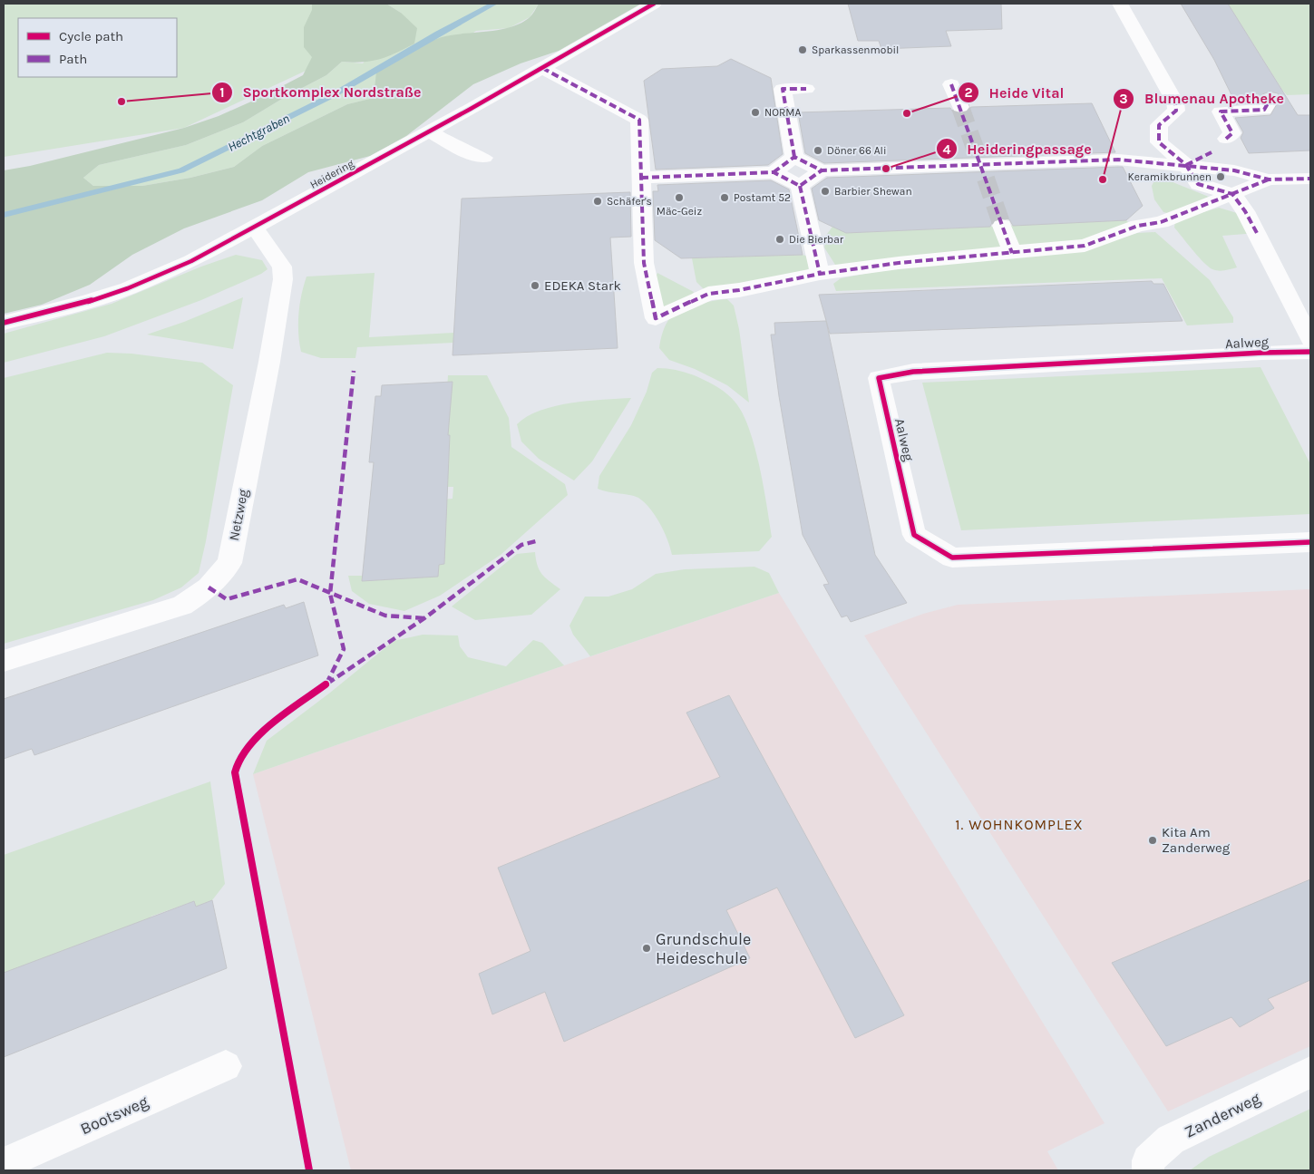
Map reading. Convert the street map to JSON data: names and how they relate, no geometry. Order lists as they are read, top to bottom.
{
  "streets": {
    "street": [
      "Heidering",
      "Aalweg",
      "Netzweg",
      "Bootsweg",
      "Zanderweg"
    ]
  },
  "crossings": [
    ["Heidering", "Netzweg"]
  ],
  "districts": ["1. WOHNKOMPLEX"],
  "water": ["Hechtgraben"],
  "places": [
    "Sparkassenmobil",
    "Sportkomplex Nordstraße",
    "NORMA",
    "Heide Vital",
    "Döner 66 Ali",
    "Heideringpassage",
    "Keramikbrunnen",
    "Blumenau Apotheke",
    "Barbier Shewan",
    "Mäc-Geiz",
    "Postamt 52",
    "Schäfer's",
    "Die Bierbar",
    "EDEKA Stark",
    "Kita Am Zanderweg",
    "Grundschule Heideschule"
  ],
  "legend": ["Cycle path", "Path"]
}
